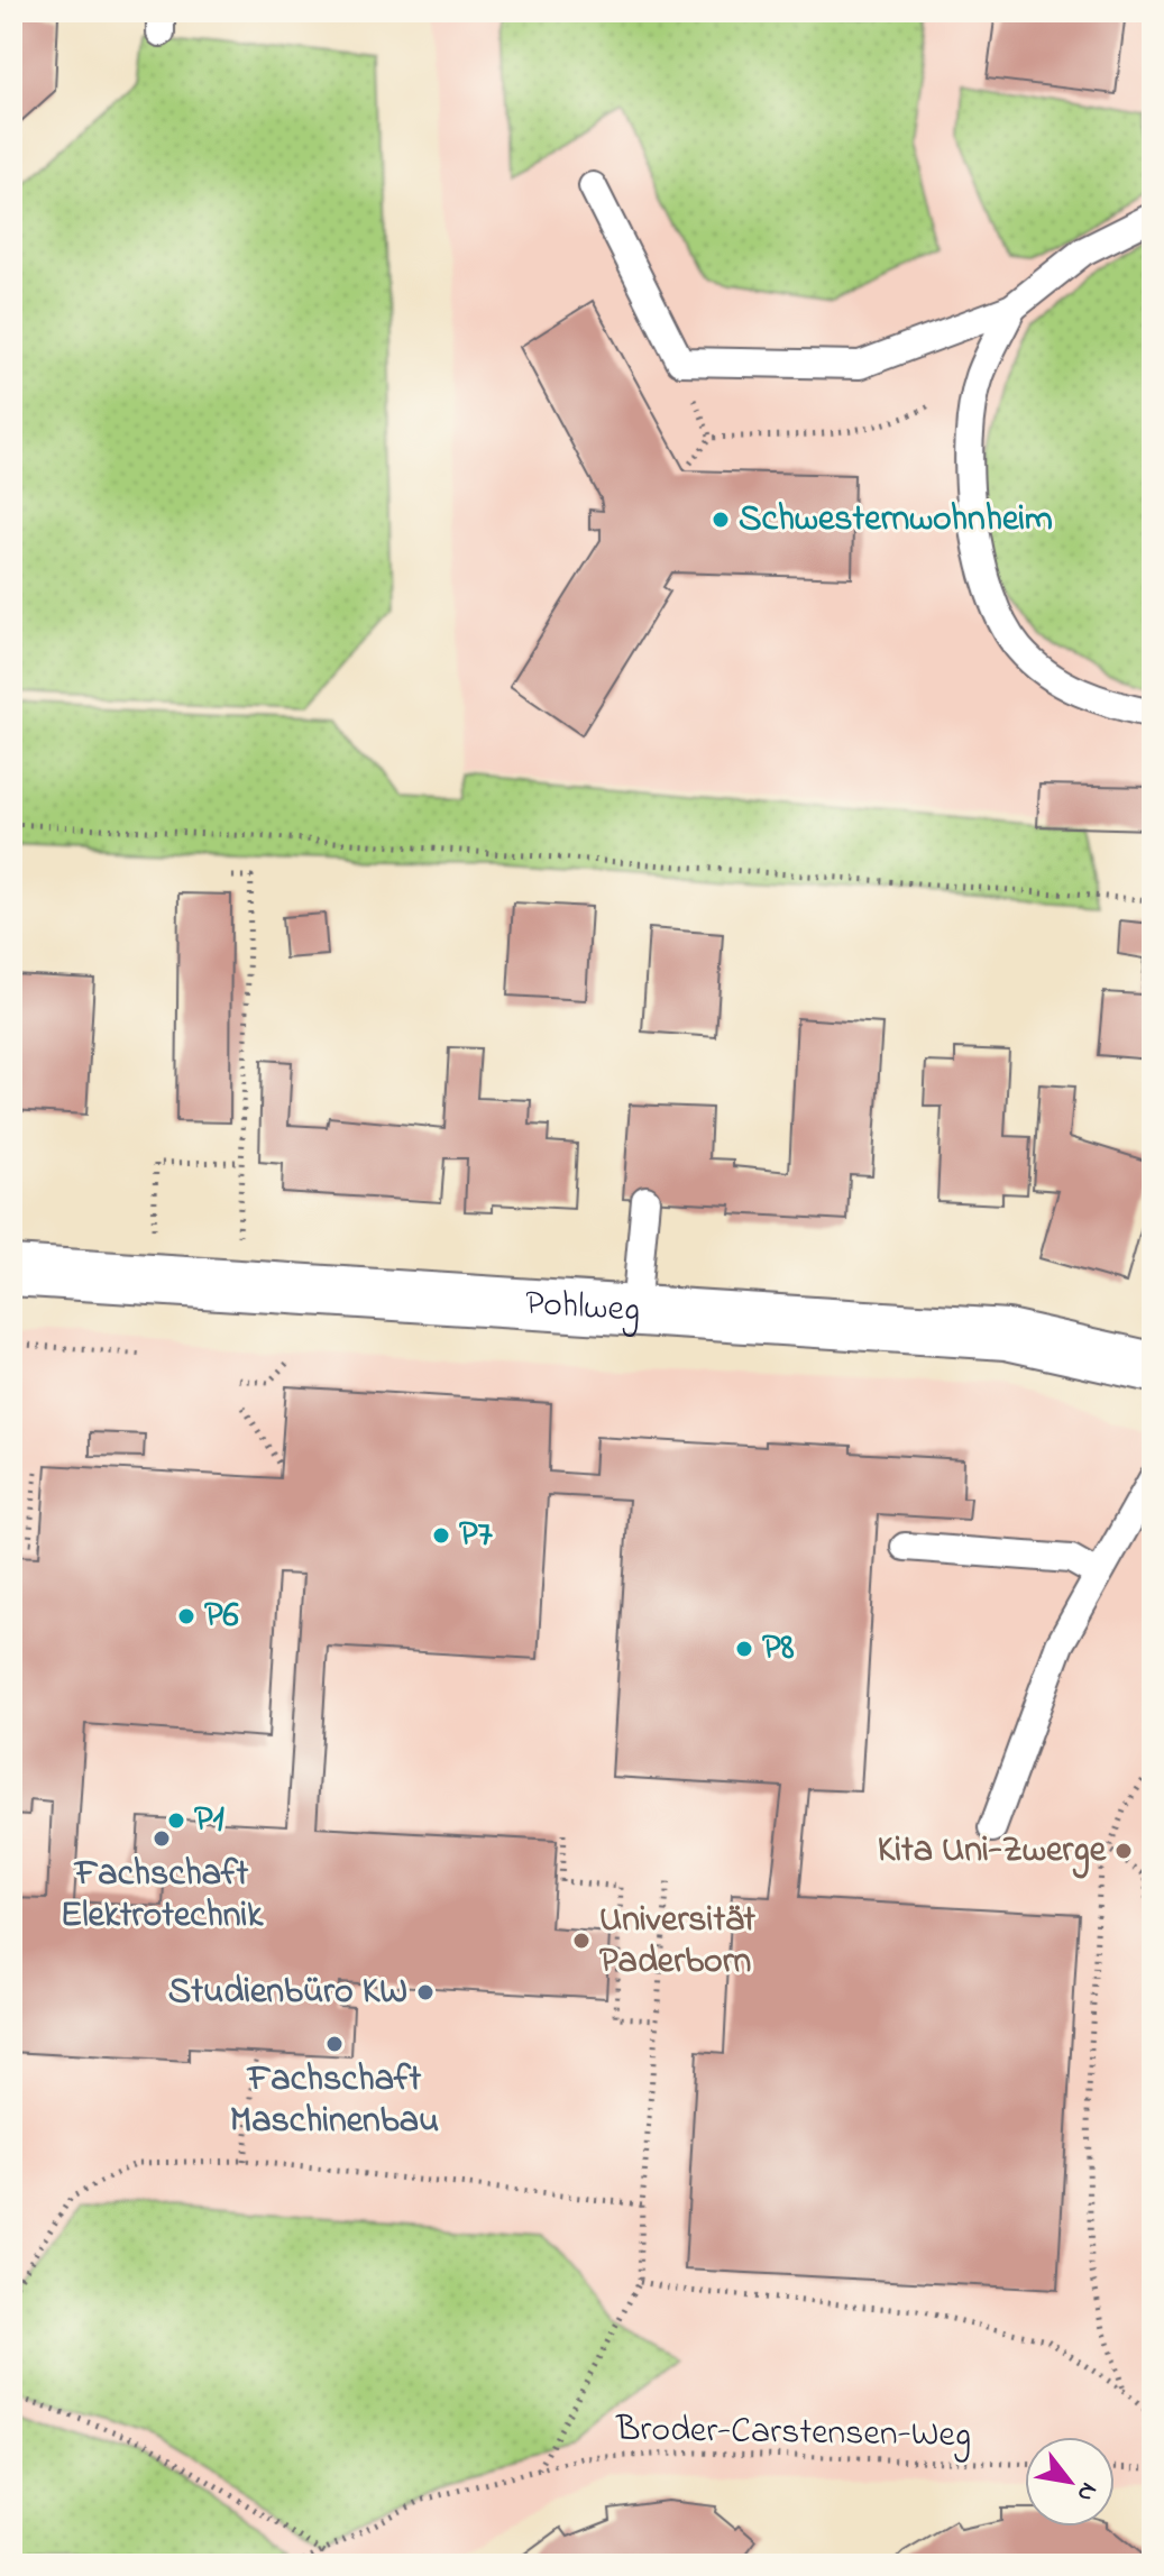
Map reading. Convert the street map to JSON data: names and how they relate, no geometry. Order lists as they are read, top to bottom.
{
  "streets": {
    "street": ["Pohlweg"],
    "path": ["Broder-Carstensen-Weg"]
  },
  "places": [
    "Schwesternwohnheim",
    "P7",
    "P6",
    "P8",
    "P1",
    "Fachschaft Elektrotechnik",
    "Kita Uni-Zwerge",
    "Universität Paderborn",
    "Studienbüro KW",
    "Fachschaft Maschinenbau"
  ],
  "north": "bottom right"
}
